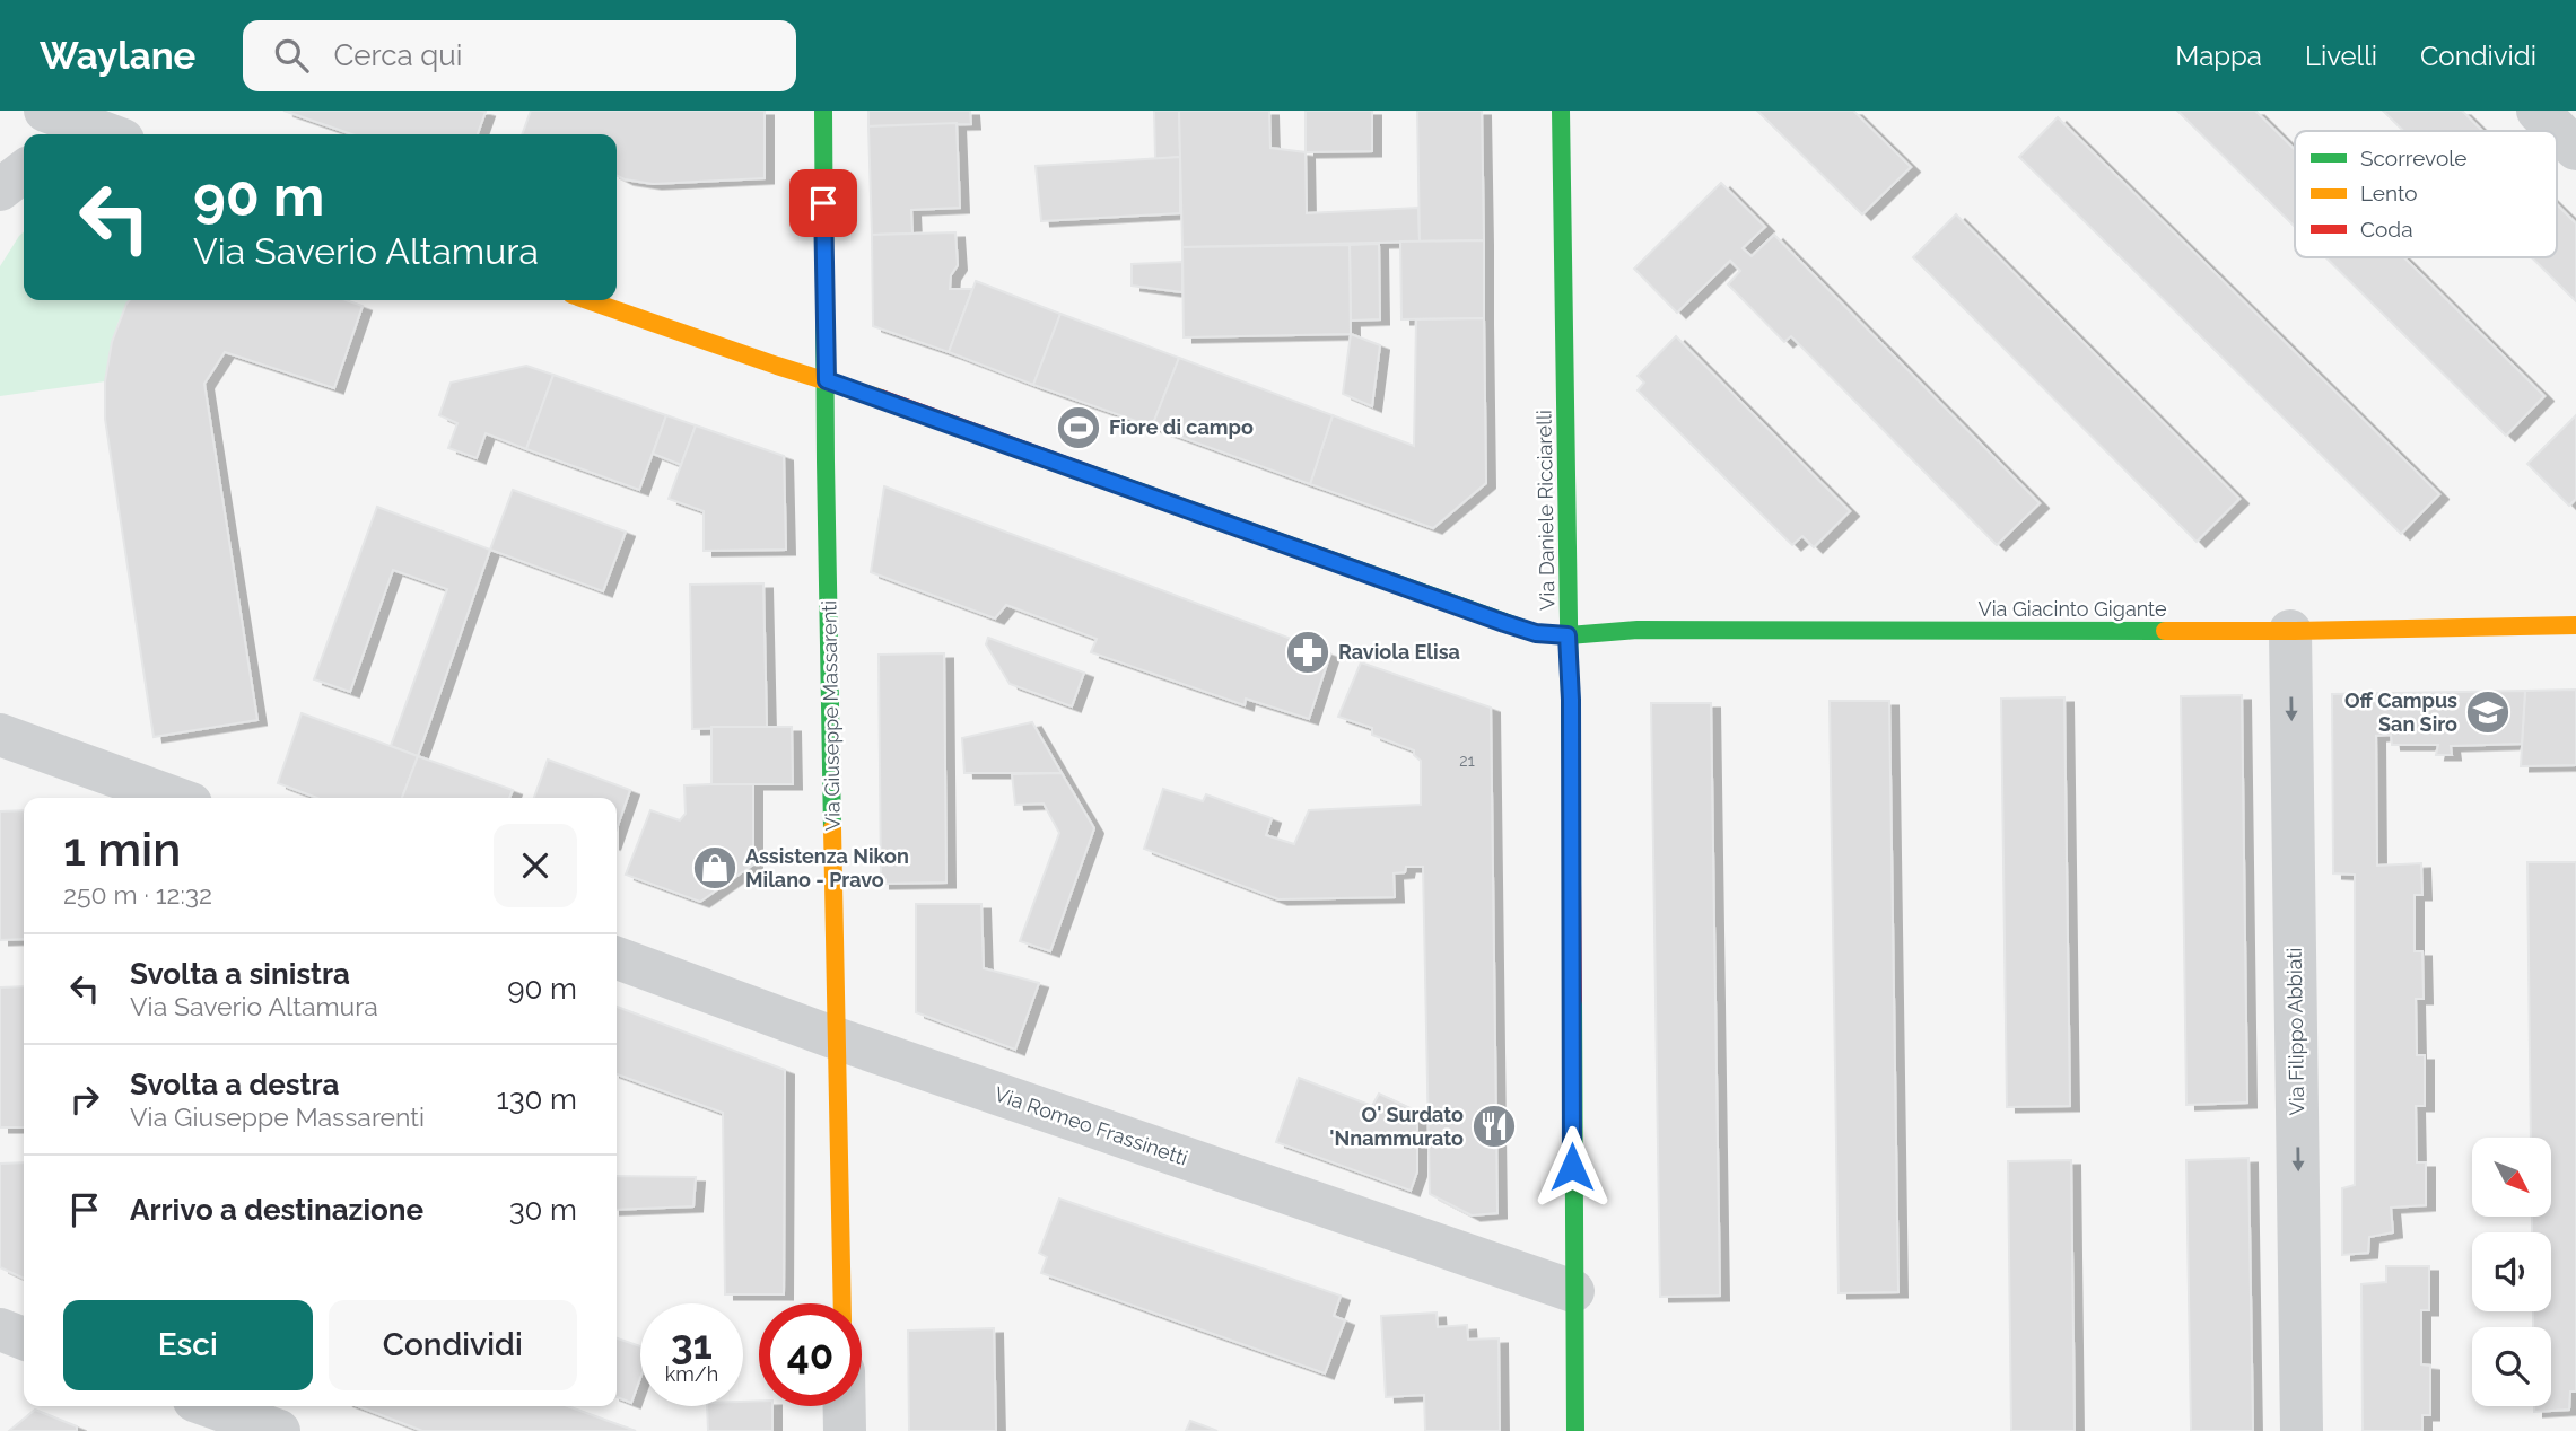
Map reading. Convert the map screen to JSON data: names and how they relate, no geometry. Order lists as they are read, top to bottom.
{
  "streets": {
    "street": [
      "Via Daniele Ricciarelli",
      "Via Giacinto Gigante",
      "Via Giuseppe Massarenti",
      "Via Filippo Abbiati",
      "Via Romeo Frassinetti"
    ]
  },
  "crossings": [
    ["Via Daniele Ricciarelli", "Via Giacinto Gigante"],
    ["Via Daniele Ricciarelli", "Via Romeo Frassinetti"],
    ["Via Giacinto Gigante", "Via Giuseppe Massarenti"],
    ["Via Giacinto Gigante", "Via Filippo Abbiati"],
    ["Via Giuseppe Massarenti", "Via Romeo Frassinetti"]
  ],
  "one_way": ["Via Filippo Abbiati"],
  "places": {
    "sports": ["Fiore di campo"],
    "pharmacy": ["Raviola Elisa"],
    "school or university": ["Off Campus San Siro"],
    "shop": ["Assistenza Nikon Milano - Pravo"],
    "restaurant": ["O' Surdato 'Nnammurato"]
  },
  "house_numbers": ["21"],
  "legend": ["Scorrevole", "Lento", "Coda"],
  "north": "bottom right",
  "page": {
    "header": "Waylane",
    "search": "Cerca qui",
    "nav": ["Mappa", "Livelli", "Condividi"],
    "turn": ["90 m", "Via Saverio Altamura"],
    "heading": ["1 min", "250 m · 12:32"],
    "list": [
      {
        "name": "Svolta a sinistra",
        "note": "Via Saverio Altamura",
        "value": "90 m"
      },
      {
        "name": "Svolta a destra",
        "note": "Via Giuseppe Massarenti",
        "value": "130 m"
      },
      {
        "name": "Arrivo a destinazione",
        "value": "30 m"
      }
    ],
    "buttons": ["Esci", "Condividi"],
    "speed": "31 km/h",
    "limit": "40"
  }
}
